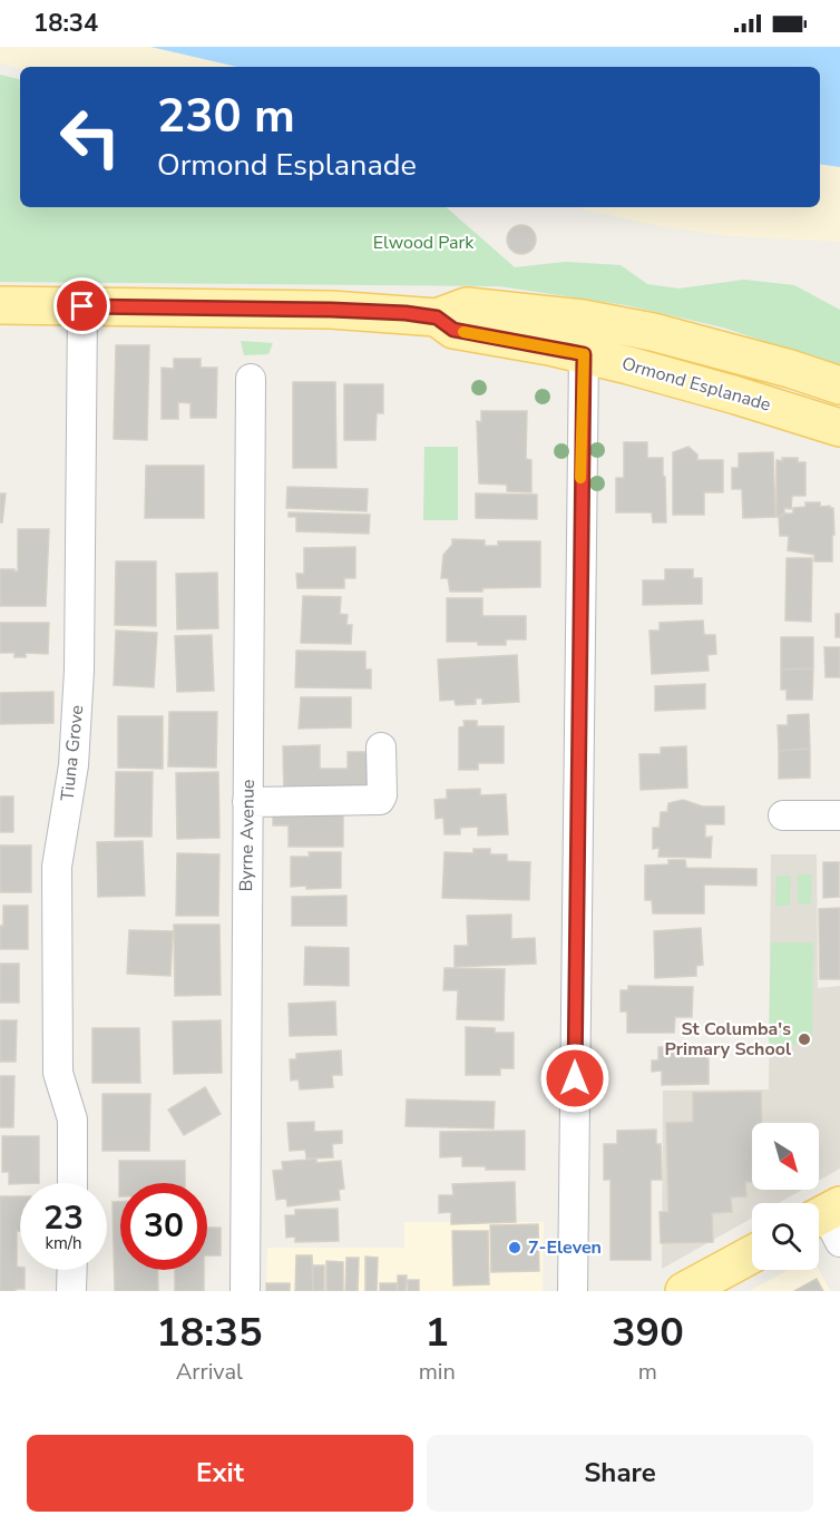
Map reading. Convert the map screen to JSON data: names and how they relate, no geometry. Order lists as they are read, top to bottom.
{
  "streets": {
    "main road": ["Ormond Esplanade"],
    "street": ["Tiuna Grove", "Byrne Avenue"]
  },
  "crossings": [
    ["Ormond Esplanade", "Tiuna Grove"]
  ],
  "parks": ["Elwood Park"],
  "places": ["St Columba's Primary School", "7-Eleven"],
  "north": "bottom right",
  "page": {
    "status": "18:34",
    "turn": ["230 m", "Ormond Esplanade"],
    "speed": "23 km/h",
    "limit": "30",
    "eta": [
      "18:35",
      "Arrival",
      "1",
      "min",
      "390",
      "m"
    ],
    "buttons": ["Exit", "Share"]
  }
}
